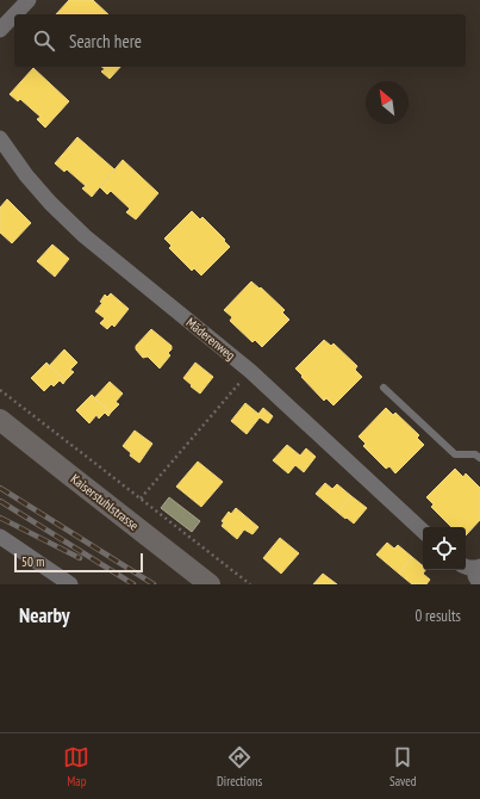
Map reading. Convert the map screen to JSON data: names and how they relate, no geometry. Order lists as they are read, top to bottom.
{
  "streets": {
    "main road": ["Kaiserstuhlstrasse"],
    "street": ["Mäderenweg"]
  },
  "scale_bar": "50 m",
  "north": "top left",
  "page": {
    "search": "Search here",
    "scale": "50 m",
    "heading": ["Nearby", "0 results"],
    "nav": ["Map", "Directions", "Saved"]
  }
}
